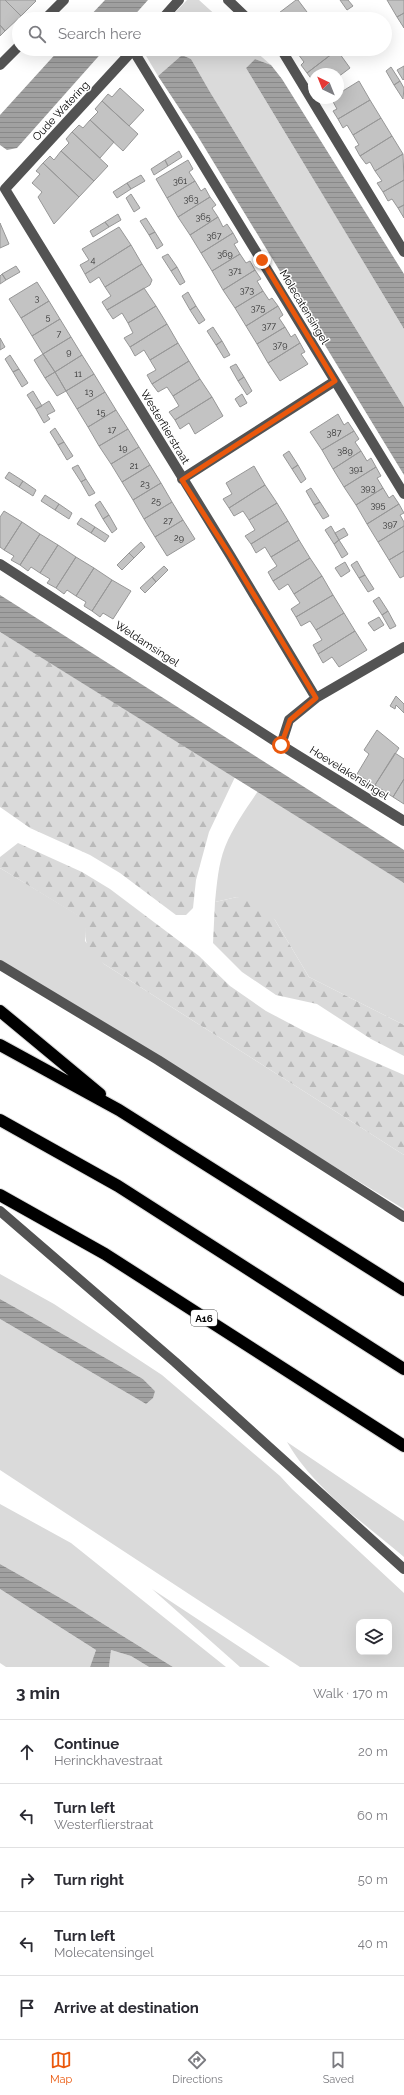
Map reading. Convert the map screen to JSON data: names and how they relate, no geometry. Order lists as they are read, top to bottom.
{
  "streets": {
    "highway": ["A16"],
    "street": [
      "Oude Watering",
      "Molecatensingel",
      "Westerflierstraat",
      "Weldamsingel",
      "Hoevelakensingel"
    ]
  },
  "crossings": [
    ["Oude Watering", "Westerflierstraat"],
    ["Weldamsingel", "Hoevelakensingel"]
  ],
  "house_numbers": [
    "361",
    "363",
    "365",
    "367",
    "369",
    "4",
    "371",
    "373",
    "3",
    "375",
    "5",
    "377",
    "7",
    "379",
    "9",
    "11",
    "13",
    "15",
    "17",
    "387",
    "19",
    "389",
    "21",
    "391",
    "23",
    "393",
    "25",
    "395",
    "27",
    "397",
    "29"
  ],
  "north": "top left",
  "page": {
    "search": "Search here",
    "heading": ["3 min", "Walk · 170 m"],
    "list": [
      ["Continue", "Herinckhavestraat", "20 m"],
      ["Turn left", "Westerflierstraat", "60 m"],
      ["Turn right", "50 m"],
      ["Turn left", "Molecatensingel", "40 m"],
      "Arrive at destination"
    ],
    "nav": ["Map", "Directions", "Saved"]
  }
}
